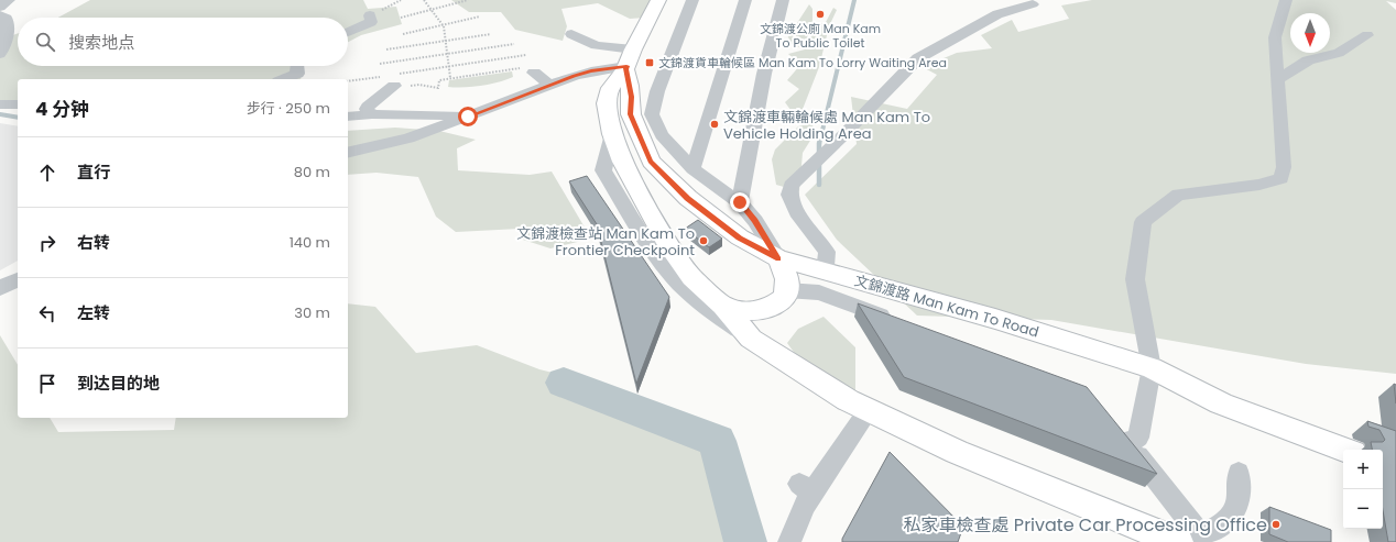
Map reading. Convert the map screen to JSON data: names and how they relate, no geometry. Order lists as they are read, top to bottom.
{
  "streets": {
    "main road": ["文錦渡路 Man Kam To Road"]
  },
  "places": {
    "other": [
      "文錦渡公廁 Man Kam To Public Toilet",
      "文錦渡車輛輪候處 Man Kam To Vehicle Holding Area",
      "文錦渡檢查站 Man Kam To Frontier Checkpoint",
      "私家車檢查處 Private Car Processing Office"
    ],
    "transit": ["文錦渡貨車輪候區 Man Kam To Lorry Waiting Area"]
  },
  "north": "bottom",
  "page": {
    "search": "搜索地点",
    "heading": ["4 分钟", "步行 · 250 m"],
    "list": [
      ["直行", "80 m"],
      ["右转", "140 m"],
      ["左转", "30 m"],
      "到达目的地"
    ],
    "map_buttons": ["+", "−"]
  }
}
